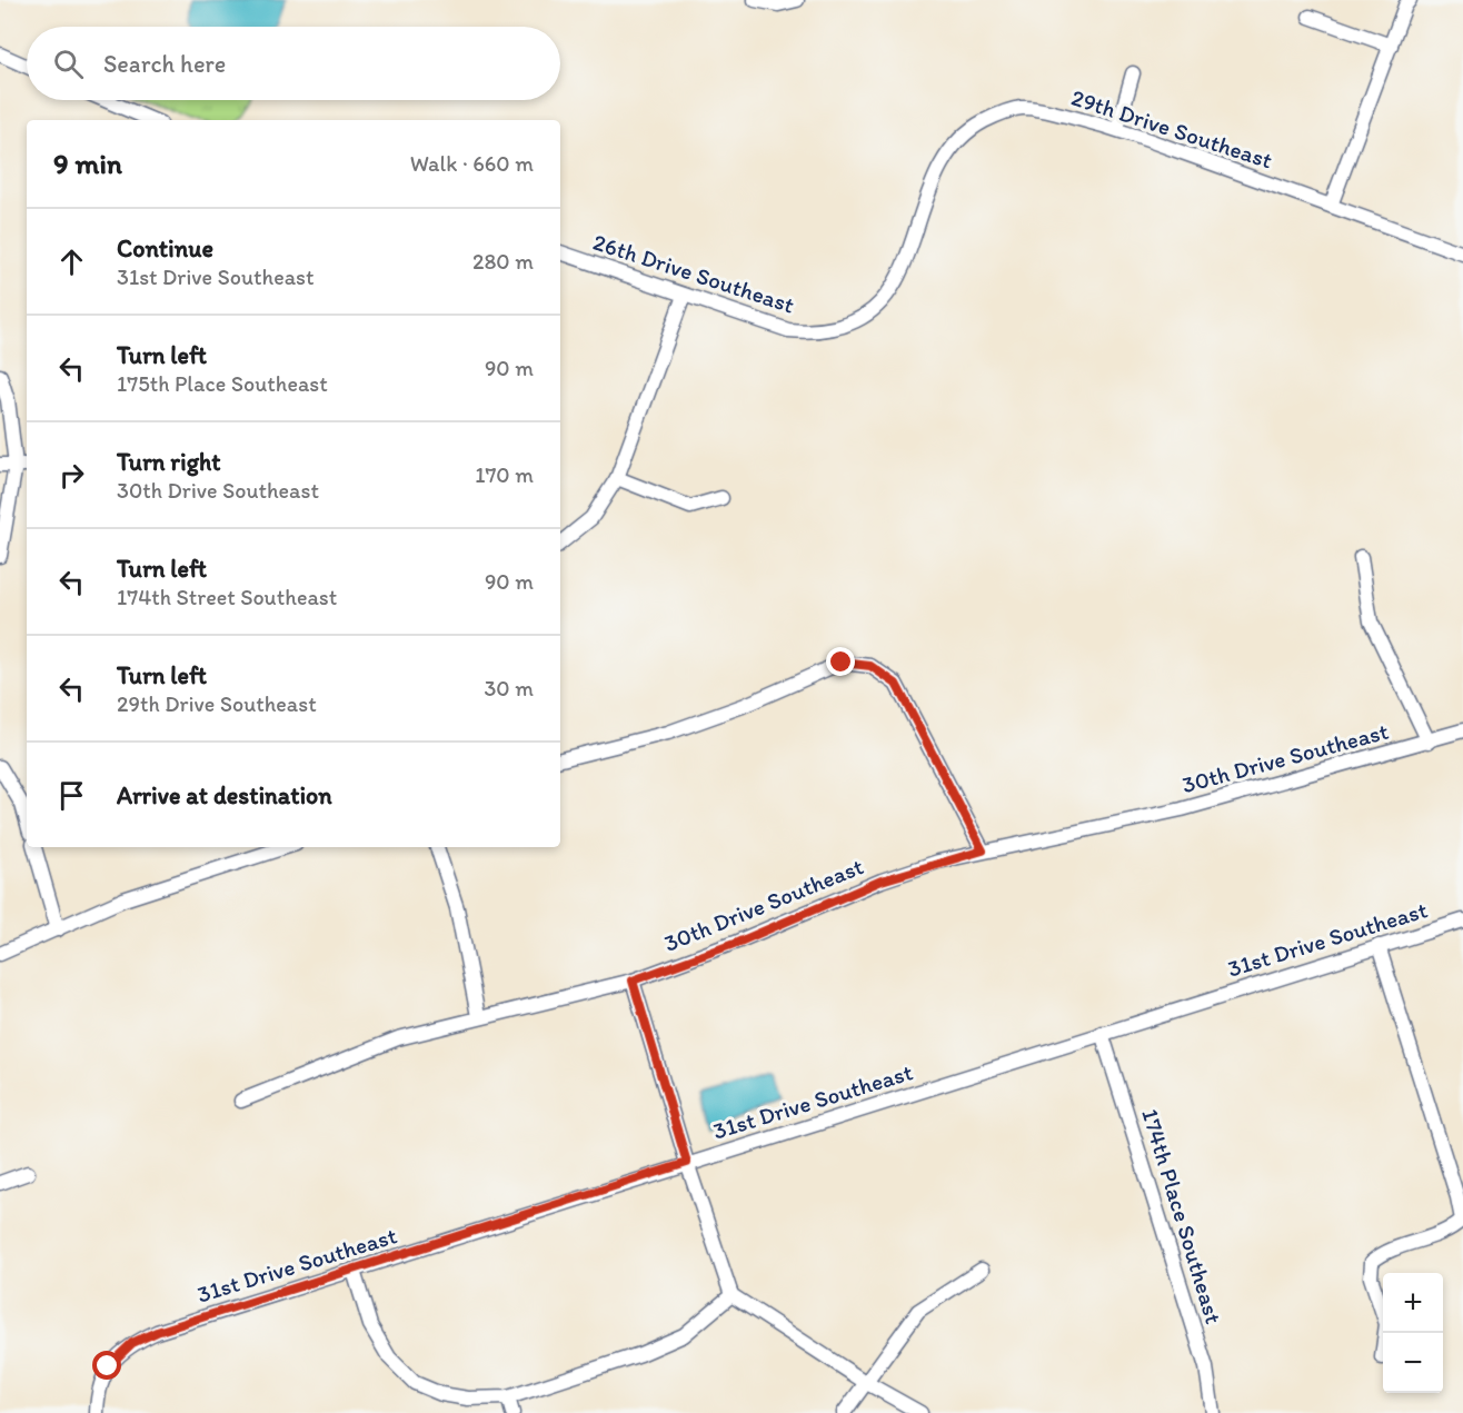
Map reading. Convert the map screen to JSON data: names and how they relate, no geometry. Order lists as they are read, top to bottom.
{
  "streets": {
    "street": [
      "29th Drive Southeast",
      "26th Drive Southeast",
      "30th Drive Southeast",
      "31st Drive Southeast",
      "174th Place Southeast"
    ]
  },
  "crossings": [
    ["29th Drive Southeast", "26th Drive Southeast"],
    ["31st Drive Southeast", "174th Place Southeast"]
  ],
  "page": {
    "search": "Search here",
    "heading": ["9 min", "Walk · 660 m"],
    "list": [
      ["Continue", "31st Drive Southeast", "280 m"],
      ["Turn left", "175th Place Southeast", "90 m"],
      ["Turn right", "30th Drive Southeast", "170 m"],
      ["Turn left", "174th Street Southeast", "90 m"],
      ["Turn left", "29th Drive Southeast", "30 m"],
      "Arrive at destination"
    ],
    "map_buttons": ["+", "−"]
  }
}
